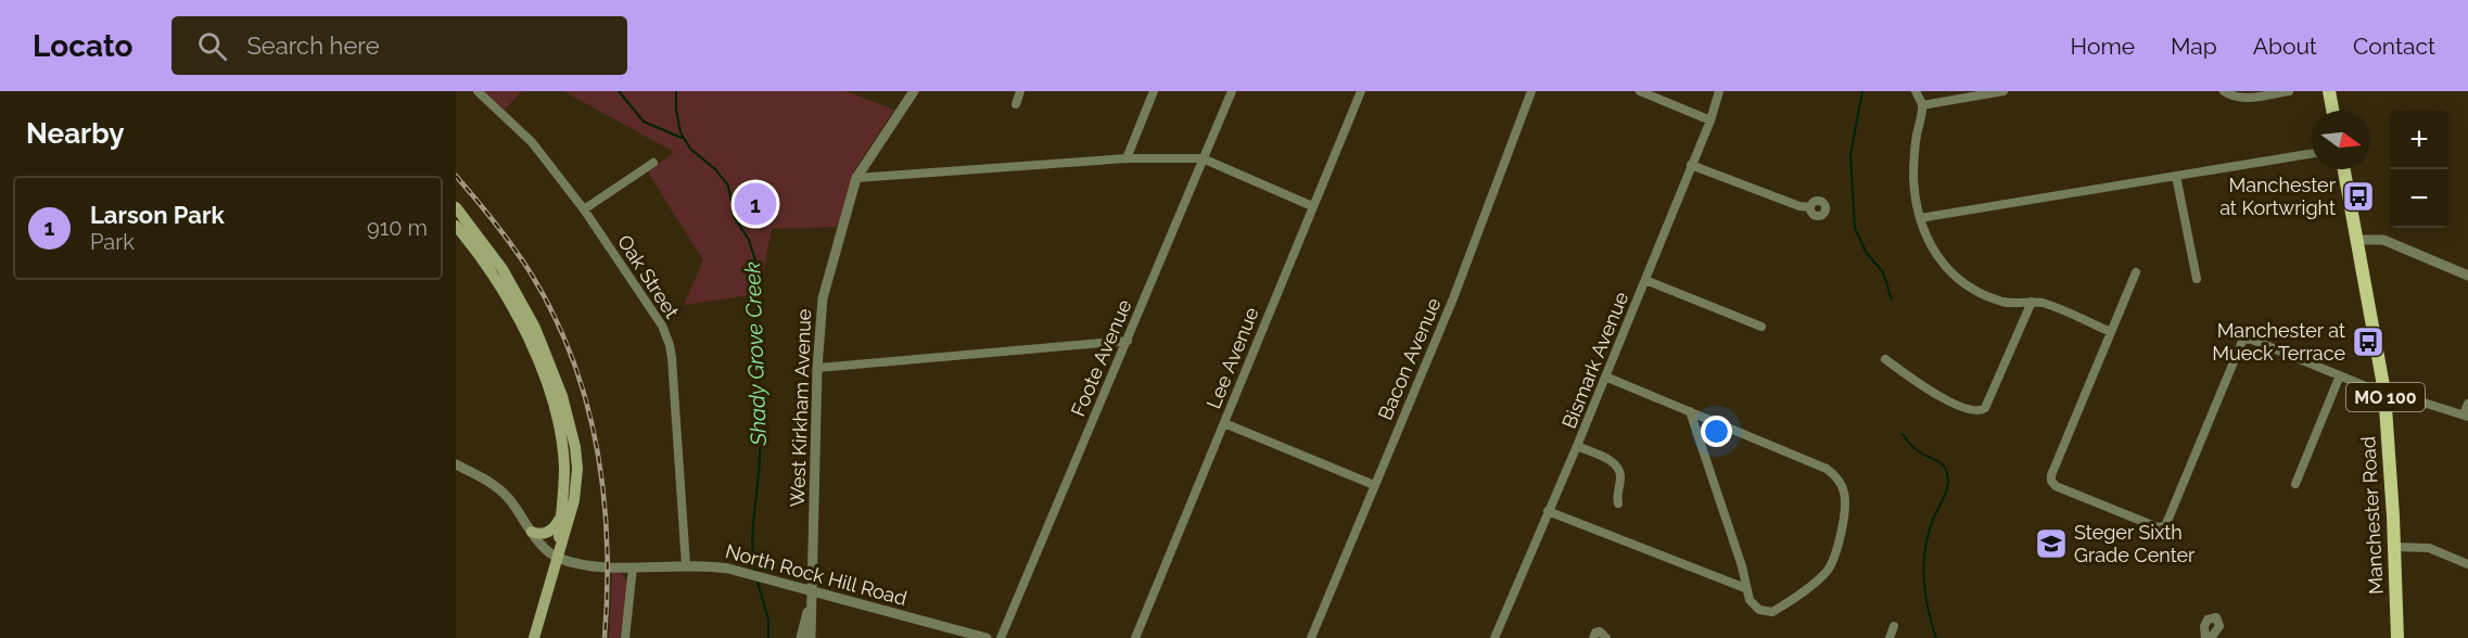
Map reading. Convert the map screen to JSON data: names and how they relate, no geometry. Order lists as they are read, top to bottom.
{
  "streets": {
    "main road": ["MO 100", "Manchester Road"],
    "street": [
      "Oak Street",
      "Foote Avenue",
      "Lee Avenue",
      "Bacon Avenue",
      "Bismark Avenue",
      "West Kirkham Avenue",
      "North Rock Hill Road"
    ]
  },
  "crossings": [
    ["Oak Street", "North Rock Hill Road"],
    ["West Kirkham Avenue", "North Rock Hill Road"]
  ],
  "water": ["Shady Grove Creek"],
  "places": {
    "bus stop": ["Manchester at Kortwright", "Manchester at Mueck Terrace"],
    "school or university": ["Steger Sixth Grade Center"]
  },
  "north": "right",
  "page": {
    "header": "Locato",
    "search": "Search here",
    "nav": [
      "Home",
      "Map",
      "About",
      "Contact"
    ],
    "heading": "Nearby",
    "map_buttons": ["+", "−"],
    "list": [
      {
        "mark": "1",
        "name": "Larson Park",
        "note": "Park",
        "value": "910 m"
      }
    ],
    "pins": "1"
  }
}
